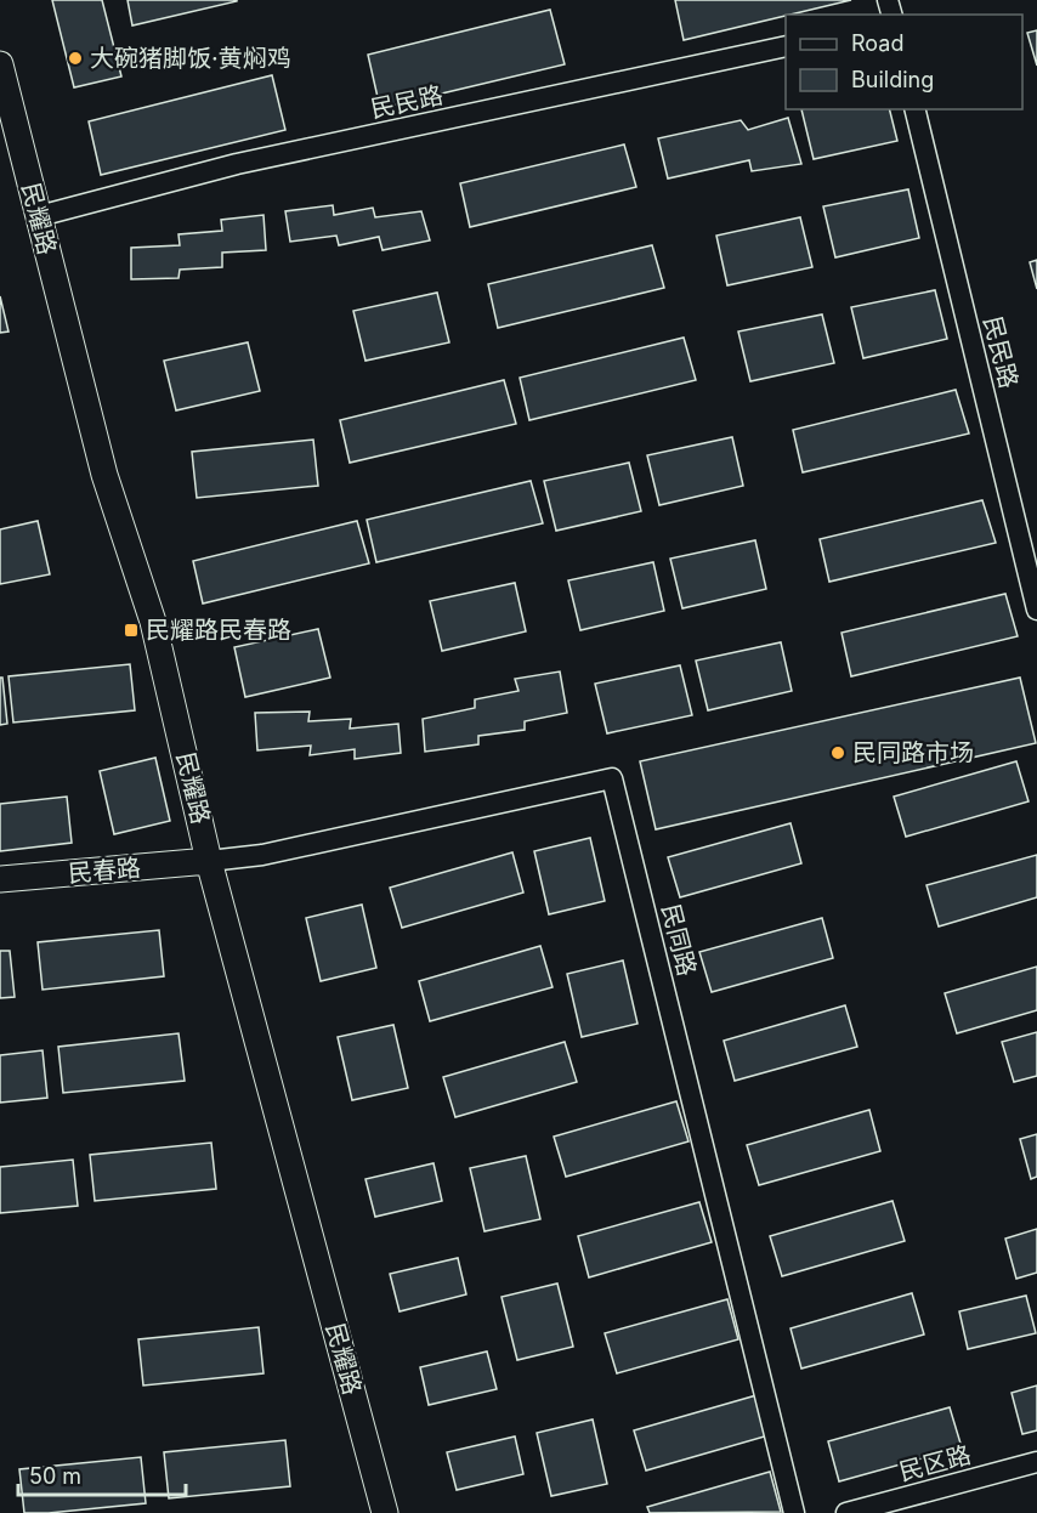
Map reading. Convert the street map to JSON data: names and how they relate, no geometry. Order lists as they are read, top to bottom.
{
  "streets": {
    "street": [
      "民民路",
      "民耀路",
      "民春路",
      "民同路",
      "民区路"
    ]
  },
  "crossings": [
    ["民民路", "民耀路"],
    ["民耀路", "民春路"],
    ["民耀路", "民同路"],
    ["民春路", "民同路"]
  ],
  "places": {
    "other": ["大碗猪脚饭·黄焖鸡", "民同路市场"],
    "transit": ["民耀路民春路"]
  },
  "legend": ["Road", "Building"],
  "scale_bar": "50 m"
}
